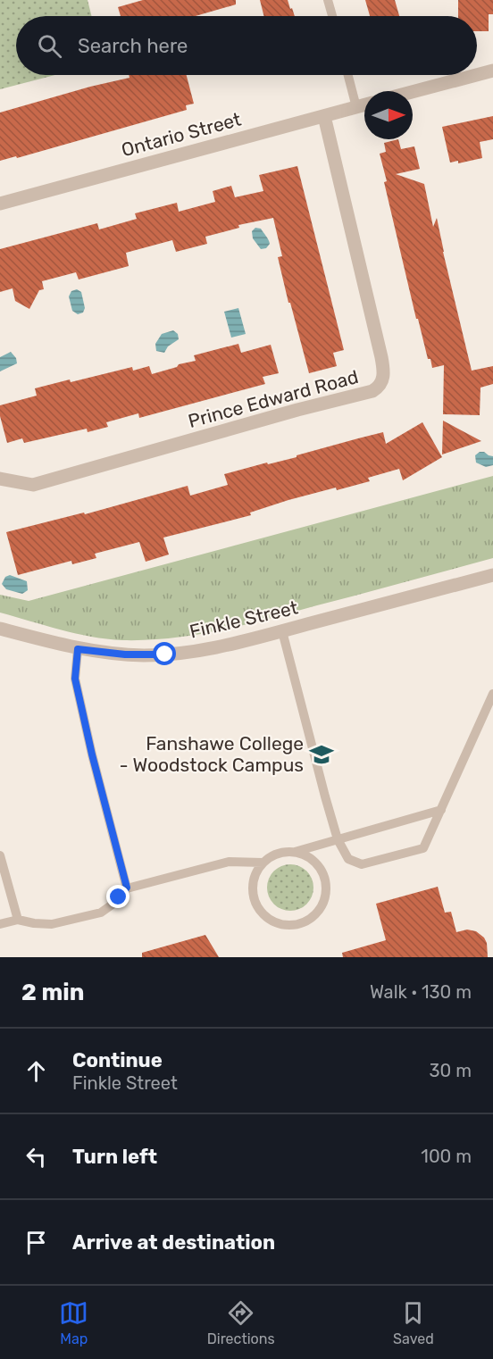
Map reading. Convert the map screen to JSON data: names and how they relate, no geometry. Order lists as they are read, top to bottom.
{
  "streets": {
    "street": ["Ontario Street", "Prince Edward Road", "Finkle Street"]
  },
  "crossings": [
    ["Ontario Street", "Prince Edward Road"]
  ],
  "places": {
    "school or university": ["Fanshawe College - Woodstock Campus"]
  },
  "north": "right",
  "page": {
    "search": "Search here",
    "heading": ["2 min", "Walk · 130 m"],
    "list": [
      ["Continue", "Finkle Street", "30 m"],
      ["Turn left", "100 m"],
      "Arrive at destination"
    ],
    "nav": ["Map", "Directions", "Saved"]
  }
}
